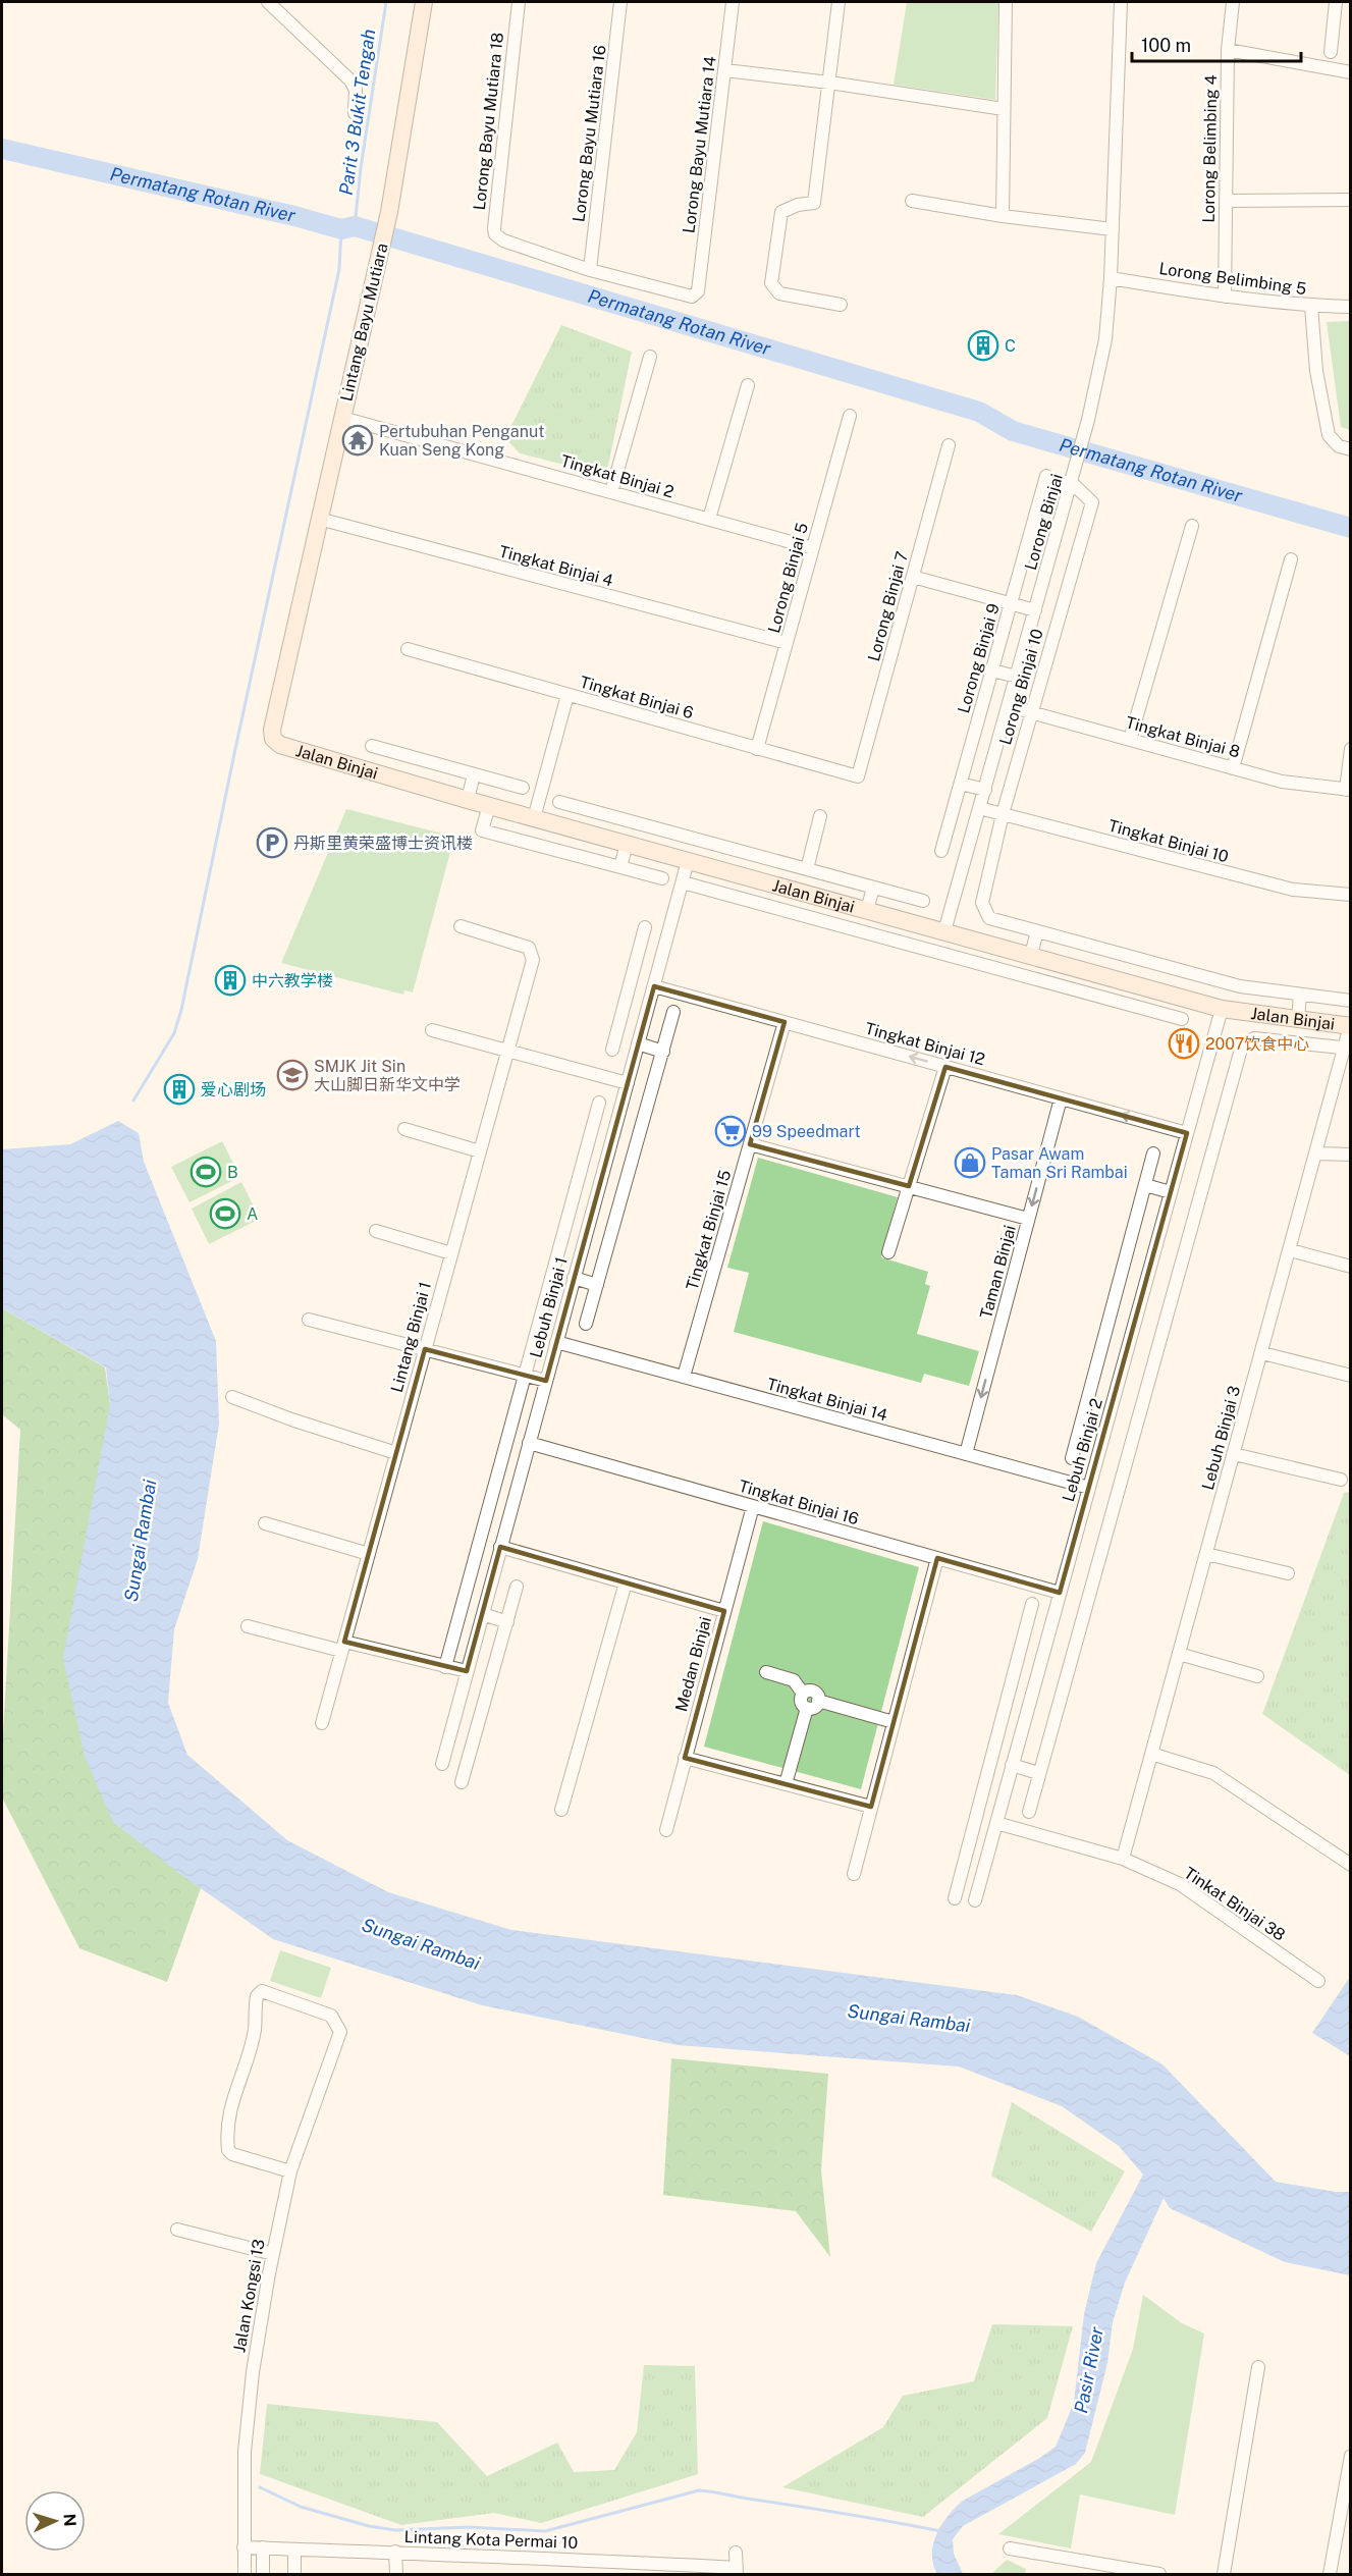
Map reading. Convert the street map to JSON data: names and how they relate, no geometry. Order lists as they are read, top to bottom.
{
  "streets": {
    "street": [
      "Lorong Bayu Mutiara 18",
      "Lorong Bayu Mutiara 16",
      "Lorong Bayu Mutiara 14",
      "Lorong Belimbing 4",
      "Lorong Belimbing 5",
      "Lintang Bayu Mutiara",
      "Tingkat Binjai 2",
      "Lorong Binjai",
      "Tingkat Binjai 4",
      "Lorong Binjai 5",
      "Lorong Binjai 7",
      "Lorong Binjai 9",
      "Lorong Binjai 10",
      "Tingkat Binjai 6",
      "Tingkat Binjai 8",
      "Jalan Binjai",
      "Tingkat Binjai 10",
      "Tingkat Binjai 12",
      "Tingkat Binjai 15",
      "Taman Binjai",
      "Lebuh Binjai 1",
      "Lintang Binjai 1",
      "Tingkat Binjai 14",
      "Lebuh Binjai 3",
      "Lebuh Binjai 2",
      "Tingkat Binjai 16",
      "Medan Binjai",
      "Tinkat Binjai 38",
      "Jalan Kongsi 13",
      "Lintang Kota Permai 10"
    ]
  },
  "crossings": [
    ["Lorong Bayu Mutiara 18", "Lorong Bayu Mutiara 16"],
    ["Lorong Bayu Mutiara 18", "Lorong Bayu Mutiara 14"],
    ["Lorong Bayu Mutiara 16", "Lorong Bayu Mutiara 14"],
    ["Lorong Belimbing 4", "Lorong Belimbing 5"],
    ["Lorong Belimbing 5", "Lorong Binjai"],
    ["Lintang Bayu Mutiara", "Tingkat Binjai 2"],
    ["Lintang Bayu Mutiara", "Tingkat Binjai 4"],
    ["Lintang Bayu Mutiara", "Jalan Binjai"],
    ["Tingkat Binjai 2", "Lorong Binjai 5"],
    ["Lorong Binjai", "Lorong Binjai 9"],
    ["Lorong Binjai", "Lorong Binjai 10"],
    ["Lorong Binjai", "Tingkat Binjai 8"],
    ["Lorong Binjai", "Jalan Binjai"],
    ["Lorong Binjai", "Tingkat Binjai 10"],
    ["Tingkat Binjai 4", "Lorong Binjai 5"],
    ["Lorong Binjai 5", "Tingkat Binjai 6"],
    ["Lorong Binjai 7", "Tingkat Binjai 6"],
    ["Lorong Binjai 9", "Lorong Binjai 10"],
    ["Lorong Binjai 10", "Tingkat Binjai 8"],
    ["Lorong Binjai 10", "Tingkat Binjai 10"],
    ["Jalan Binjai", "Lebuh Binjai 1"],
    ["Jalan Binjai", "Lebuh Binjai 3"],
    ["Jalan Binjai", "Lebuh Binjai 2"],
    ["Tingkat Binjai 12", "Tingkat Binjai 15"],
    ["Tingkat Binjai 12", "Taman Binjai"],
    ["Tingkat Binjai 12", "Lebuh Binjai 1"],
    ["Tingkat Binjai 12", "Lebuh Binjai 2"],
    ["Tingkat Binjai 15", "Tingkat Binjai 14"],
    ["Taman Binjai", "Tingkat Binjai 14"],
    ["Lebuh Binjai 1", "Tingkat Binjai 14"],
    ["Lebuh Binjai 1", "Tingkat Binjai 16"],
    ["Tingkat Binjai 14", "Lebuh Binjai 2"],
    ["Lebuh Binjai 3", "Tinkat Binjai 38"],
    ["Lebuh Binjai 2", "Tingkat Binjai 16"],
    ["Lebuh Binjai 2", "Tinkat Binjai 38"],
    ["Tingkat Binjai 16", "Medan Binjai"],
    ["Jalan Kongsi 13", "Lintang Kota Permai 10"]
  ],
  "water": [
    "Parit 3 Bukit Tengah",
    "Permatang Rotan River",
    "Sungai Rambai",
    "Pasir River"
  ],
  "places": {
    "building": ["C", "中六教学楼", "爱心剧场"],
    "temple": ["Pertubuhan Penganut Kuan Seng Kong"],
    "parking": ["丹斯里黄荣盛博士资讯楼"],
    "restaurant": ["2007饮食中心"],
    "school or university": ["SMJK Jit Sin 大山脚日新华文中学"],
    "supermarket": ["99 Speedmart"],
    "shop": ["Pasar Awam Taman Sri Rambai"],
    "sports": ["B", "A"]
  },
  "scale_bar": "100 m",
  "north": "right"
}
